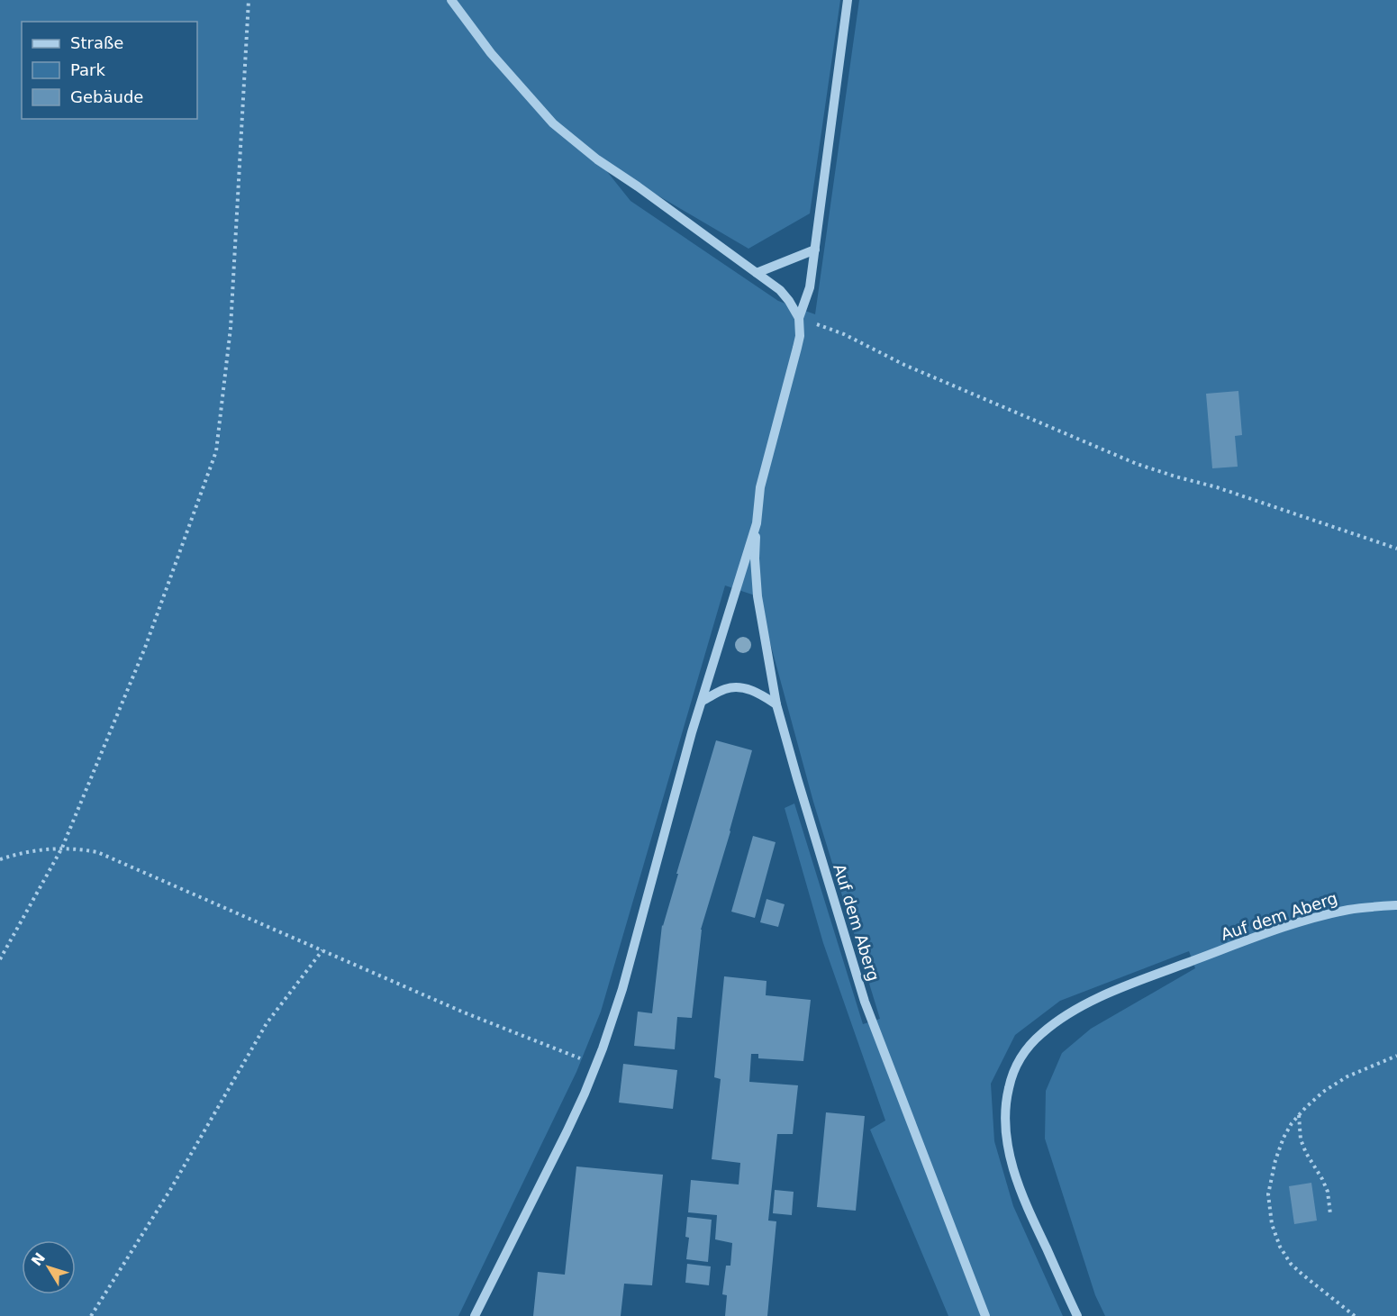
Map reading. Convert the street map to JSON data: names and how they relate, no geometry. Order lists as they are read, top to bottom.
{
  "streets": {
    "street": ["Auf dem Aberg"]
  },
  "legend": ["Straße", "Park", "Gebäude"],
  "north": "top left"
}
